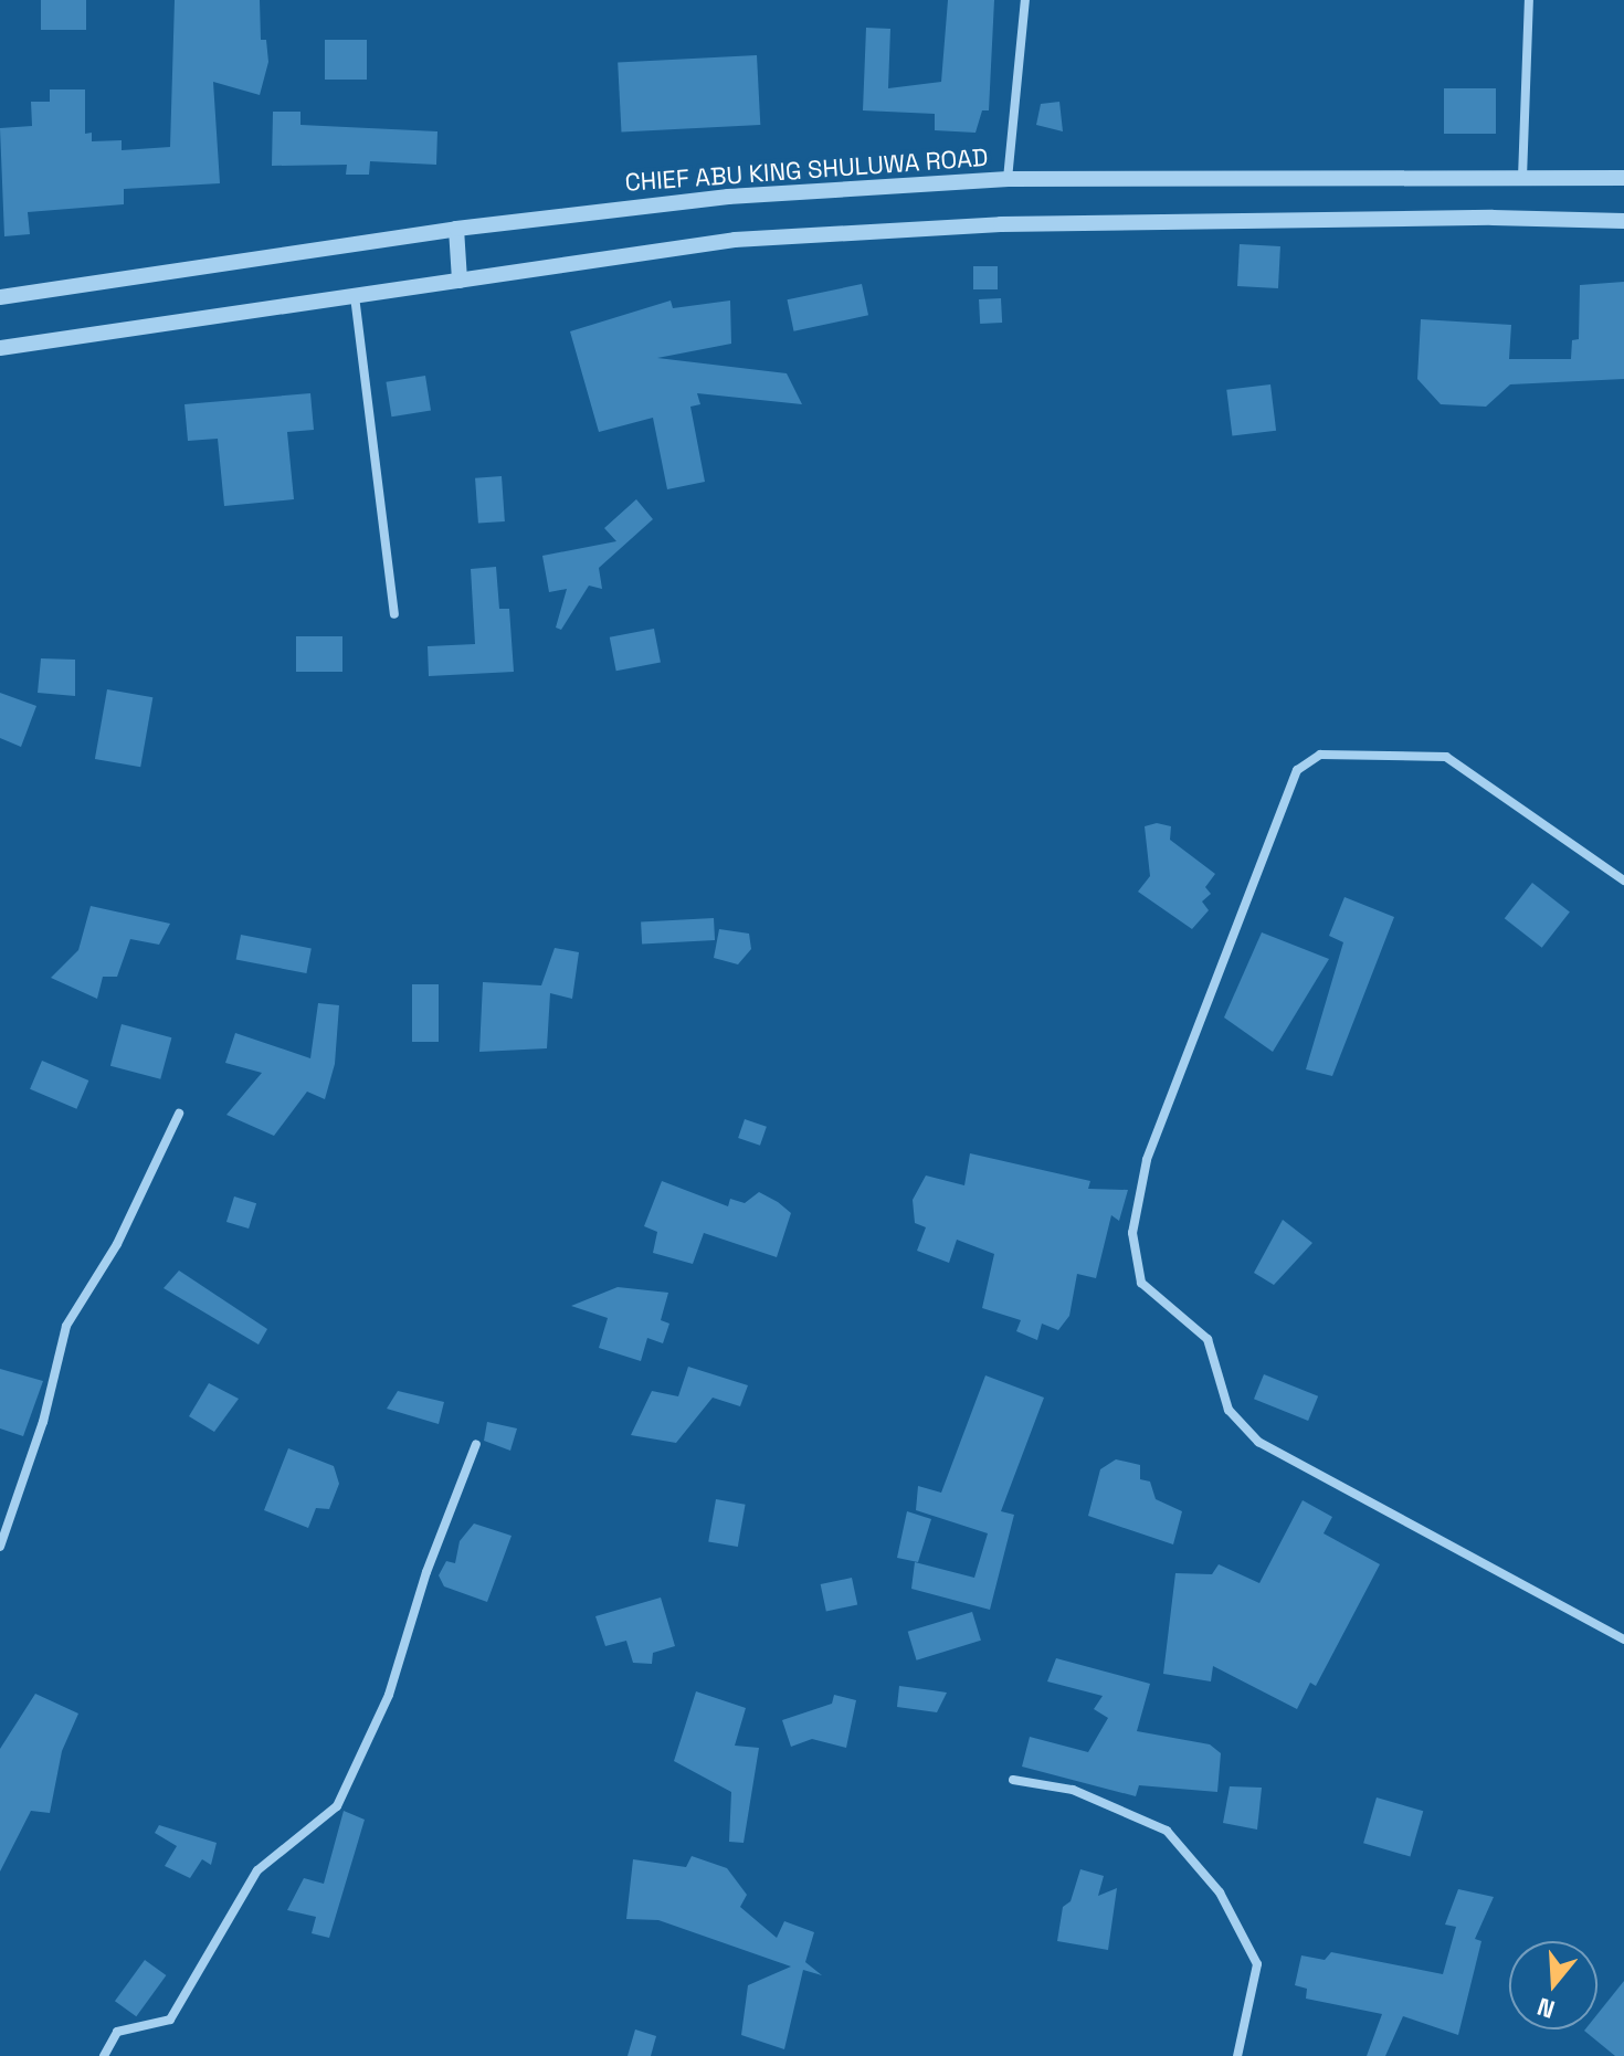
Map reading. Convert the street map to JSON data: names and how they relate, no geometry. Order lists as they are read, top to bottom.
{
  "streets": {
    "street": ["CHIEF ABU KING SHULUWA ROAD"]
  },
  "north": "bottom"
}
